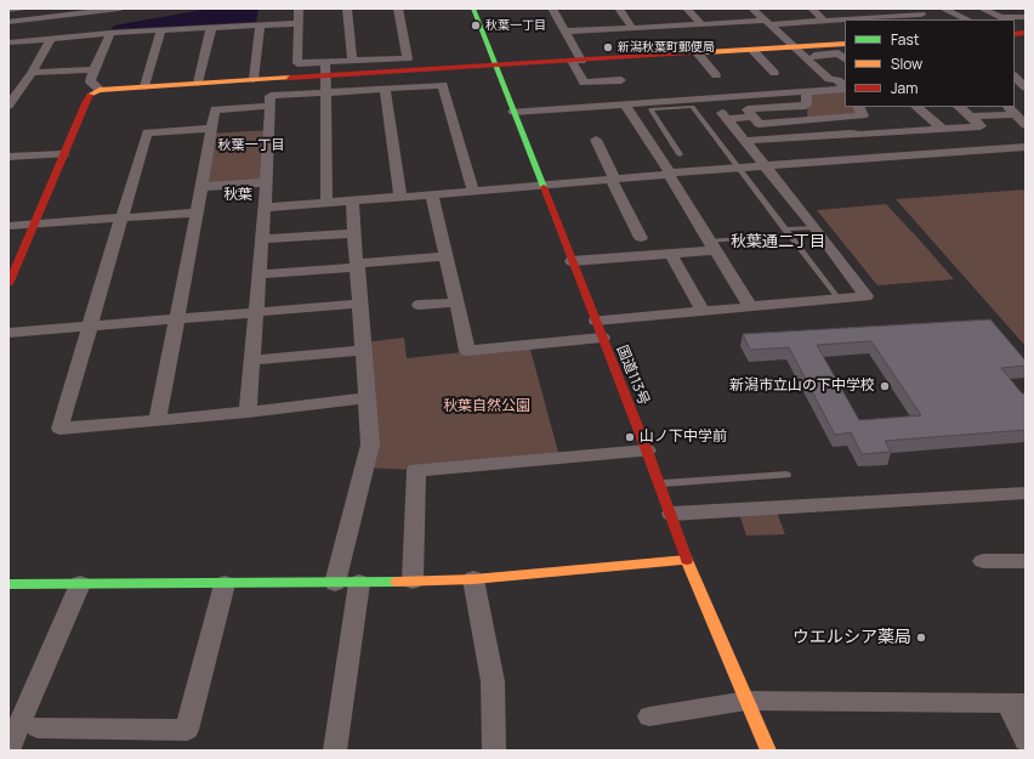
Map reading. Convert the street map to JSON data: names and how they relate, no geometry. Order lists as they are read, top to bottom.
{
  "streets": {
    "main road": ["国道113号"]
  },
  "districts": ["秋葉一丁目", "秋葉", "秋葉通二丁目"],
  "parks": ["秋葉自然公園"],
  "places": [
    "秋葉一丁目",
    "新潟秋葉町郵便局",
    "新潟市立山の下中学校",
    "山ノ下中学前",
    "ウエルシア薬局"
  ],
  "legend": ["Fast", "Slow", "Jam"]
}
